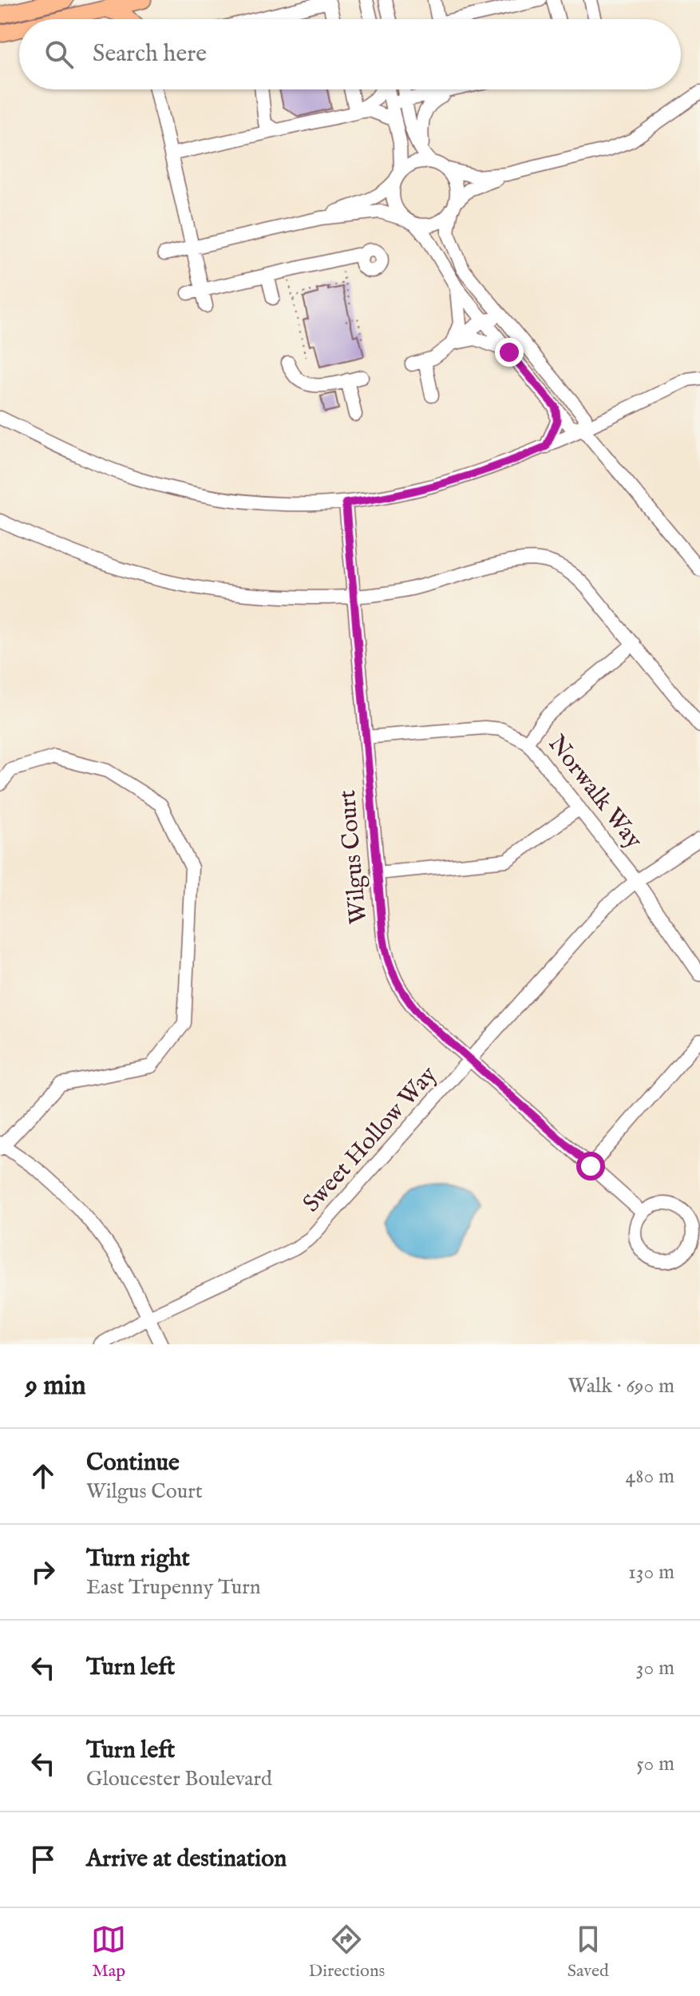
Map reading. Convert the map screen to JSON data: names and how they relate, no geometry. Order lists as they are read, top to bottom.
{
  "streets": {
    "street": ["Norwalk Way", "Wilgus Court", "Sweet Hollow Way"]
  },
  "crossings": [
    ["Norwalk Way", "Wilgus Court"],
    ["Norwalk Way", "Sweet Hollow Way"],
    ["Wilgus Court", "Sweet Hollow Way"]
  ],
  "page": {
    "search": "Search here",
    "heading": ["9 min", "Walk · 690 m"],
    "list": [
      ["Continue", "Wilgus Court", "480 m"],
      ["Turn right", "East Trupenny Turn", "130 m"],
      ["Turn left", "30 m"],
      ["Turn left", "Gloucester Boulevard", "50 m"],
      "Arrive at destination"
    ],
    "nav": ["Map", "Directions", "Saved"]
  }
}
